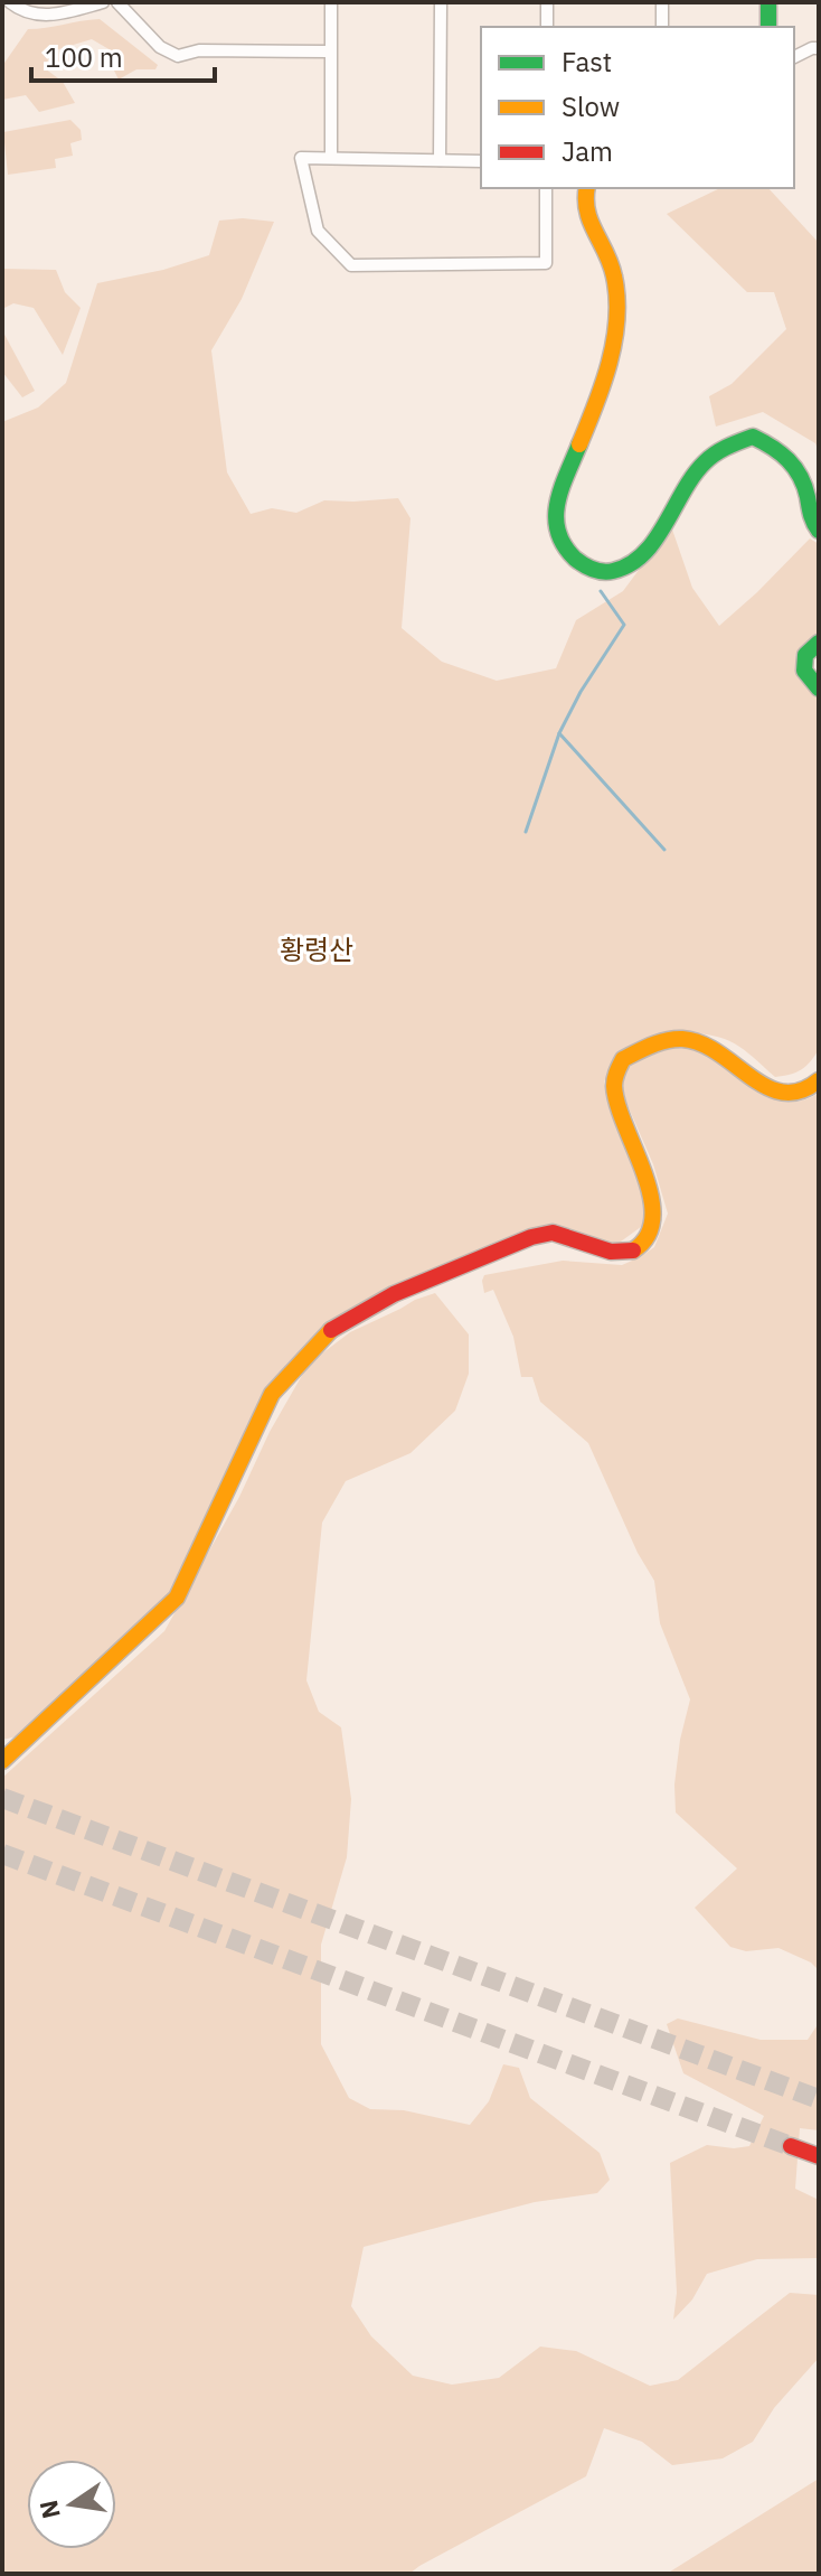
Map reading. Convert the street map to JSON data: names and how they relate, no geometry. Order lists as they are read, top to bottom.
{
  "parks": ["황령산"],
  "legend": ["Fast", "Slow", "Jam"],
  "scale_bar": "100 m",
  "north": "left"
}
